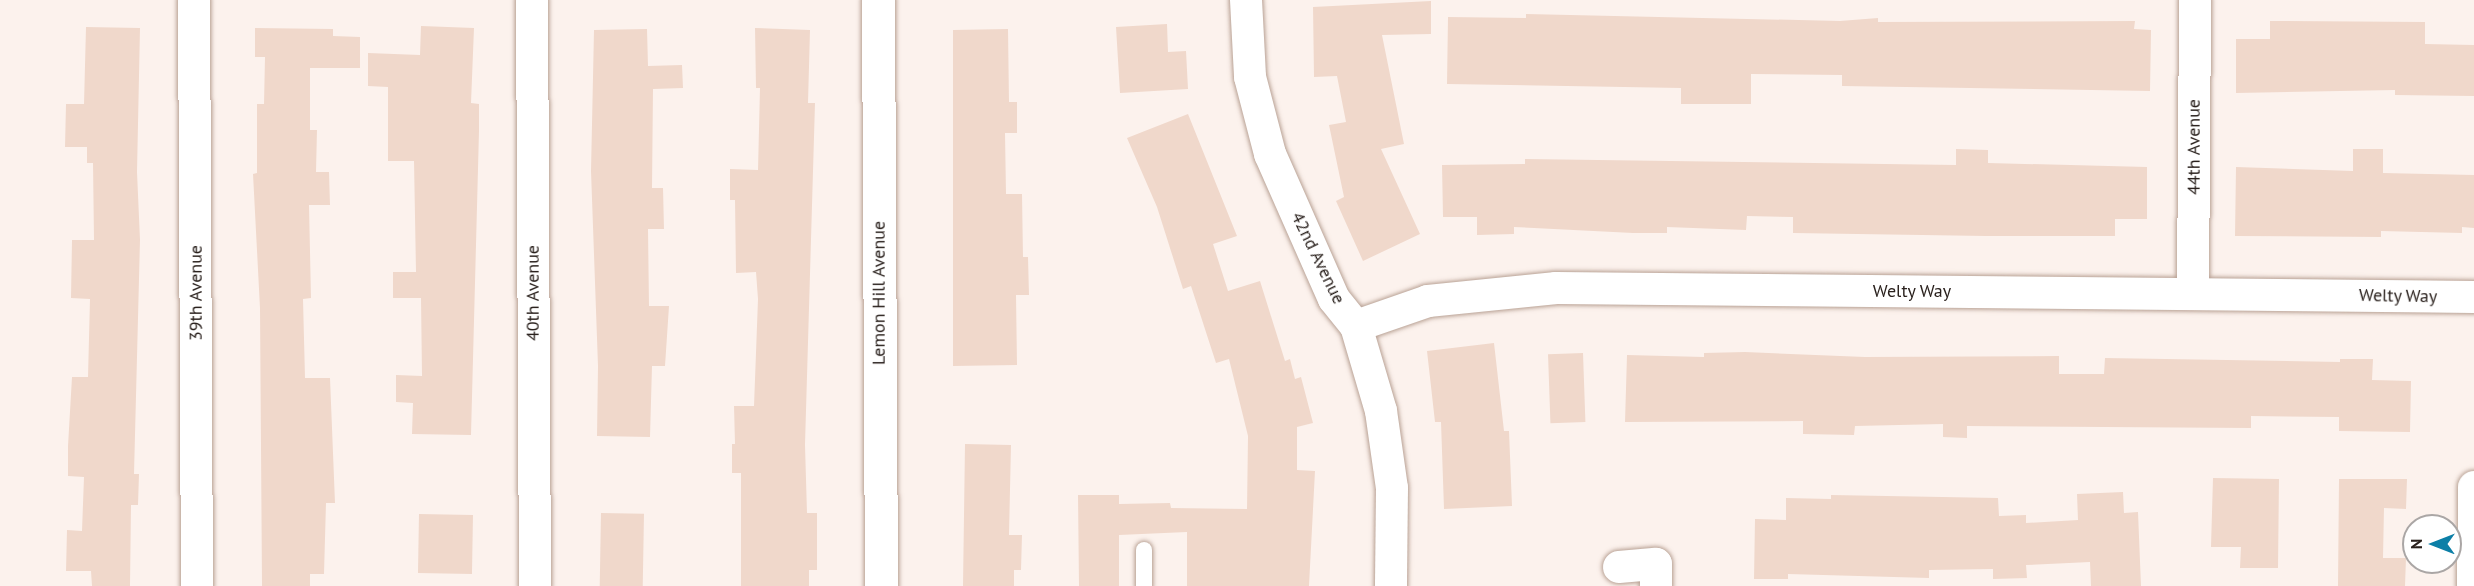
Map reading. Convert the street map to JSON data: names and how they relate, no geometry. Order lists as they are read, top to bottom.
{
  "streets": {
    "street": [
      "44th Avenue",
      "42nd Avenue",
      "Welty Way",
      "39th Avenue",
      "40th Avenue",
      "Lemon Hill Avenue"
    ]
  },
  "crossings": [
    ["44th Avenue", "Welty Way"],
    ["42nd Avenue", "Welty Way"]
  ],
  "north": "left"
}
